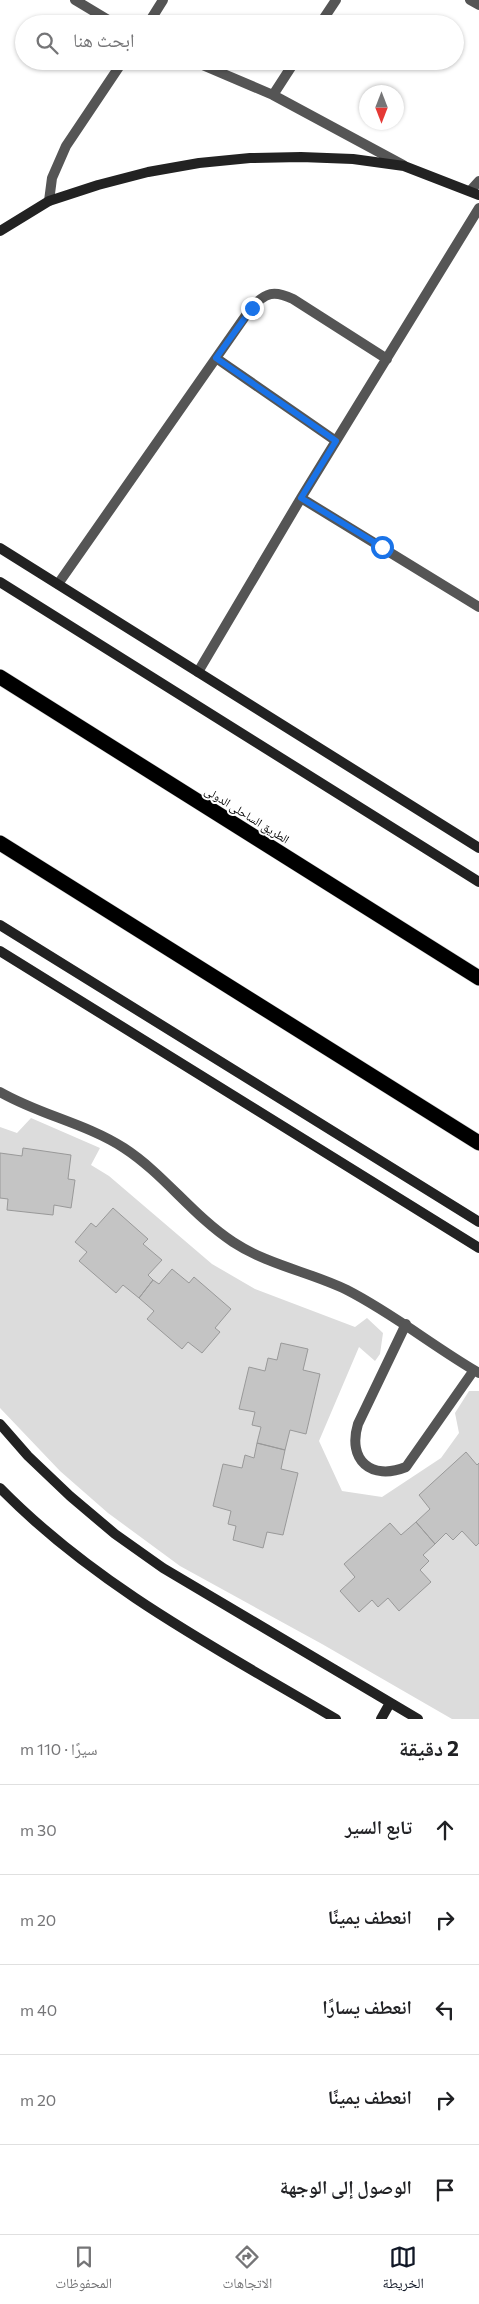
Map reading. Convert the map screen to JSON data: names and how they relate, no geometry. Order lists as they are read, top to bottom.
{
  "streets": {
    "highway": ["الطريق الساحلى الدولى"]
  },
  "north": "bottom",
  "page": {
    "search": "ابحث هنا",
    "heading": ["2 دقيقة", "سيرًا · 110 m"],
    "list": [
      ["تابع السير", "30 m"],
      ["انعطف يمينًا", "20 m"],
      ["انعطف يسارًا", "40 m"],
      ["انعطف يمينًا", "20 m"],
      "الوصول إلى الوجهة"
    ],
    "nav": ["الخريطة", "الاتجاهات", "المحفوظات"]
  }
}
